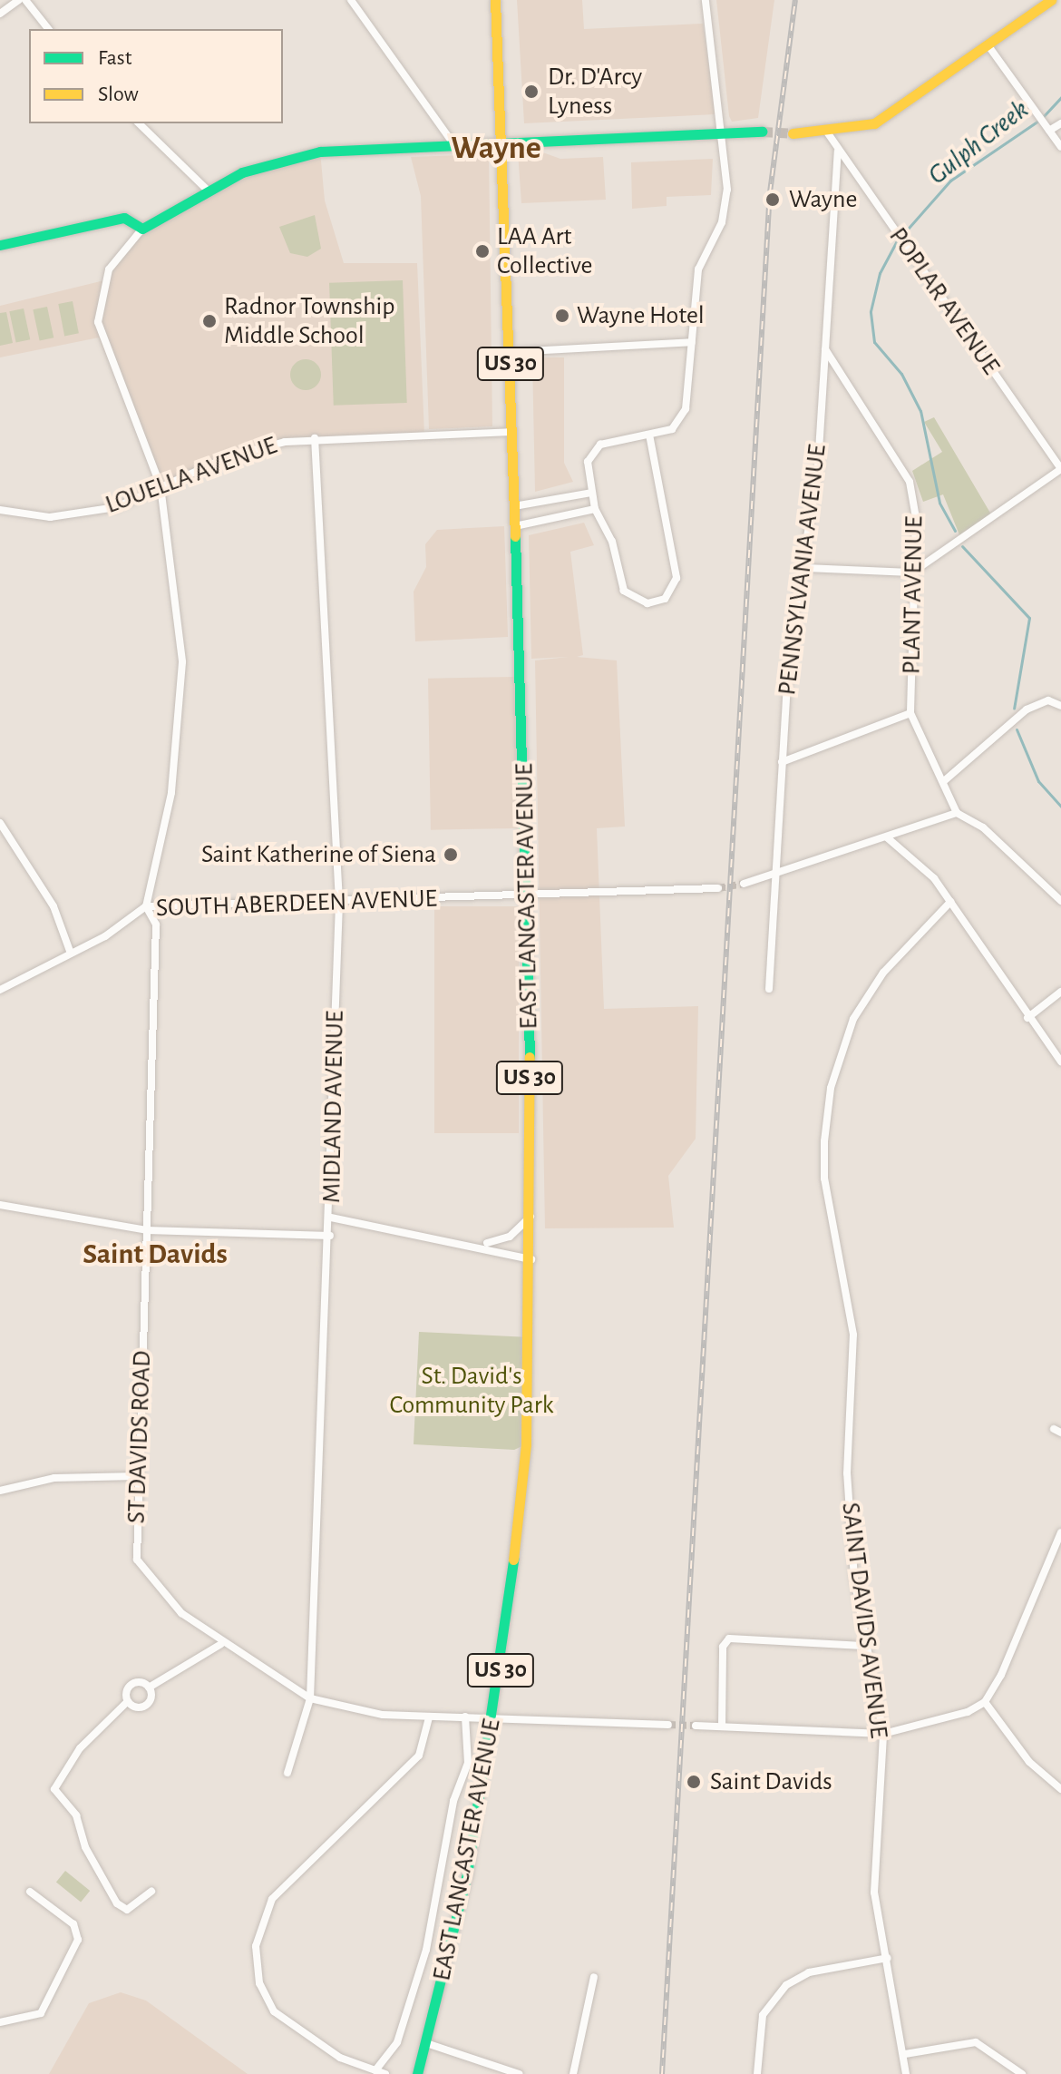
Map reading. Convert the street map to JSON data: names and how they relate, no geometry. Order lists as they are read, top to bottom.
{
  "streets": {
    "main road": ["US 30", "EAST LANCASTER AVENUE"],
    "street": [
      "POPLAR AVENUE",
      "LOUELLA AVENUE",
      "PENNSYLVANIA AVENUE",
      "PLANT AVENUE",
      "SOUTH ABERDEEN AVENUE",
      "MIDLAND AVENUE",
      "ST DAVIDS ROAD",
      "SAINT DAVIDS AVENUE"
    ]
  },
  "crossings": [
    ["POPLAR AVENUE", "PENNSYLVANIA AVENUE"],
    ["US 30", "EAST LANCASTER AVENUE"],
    ["LOUELLA AVENUE", "EAST LANCASTER AVENUE"],
    ["LOUELLA AVENUE", "MIDLAND AVENUE"],
    ["PENNSYLVANIA AVENUE", "PLANT AVENUE"],
    ["EAST LANCASTER AVENUE", "SOUTH ABERDEEN AVENUE"],
    ["EAST LANCASTER AVENUE", "ST DAVIDS ROAD"],
    ["SOUTH ABERDEEN AVENUE", "MIDLAND AVENUE"],
    ["SOUTH ABERDEEN AVENUE", "ST DAVIDS ROAD"],
    ["MIDLAND AVENUE", "ST DAVIDS ROAD"]
  ],
  "districts": ["Wayne", "Saint Davids"],
  "water": ["Gulph Creek"],
  "parks": ["St. David's Community Park"],
  "places": [
    "Dr. D'Arcy Lyness",
    "Wayne",
    "LAA Art Collective",
    "Wayne Hotel",
    "Radnor Township Middle School",
    "Saint Katherine of Siena",
    "Saint Davids"
  ],
  "legend": ["Fast", "Slow"]
}
